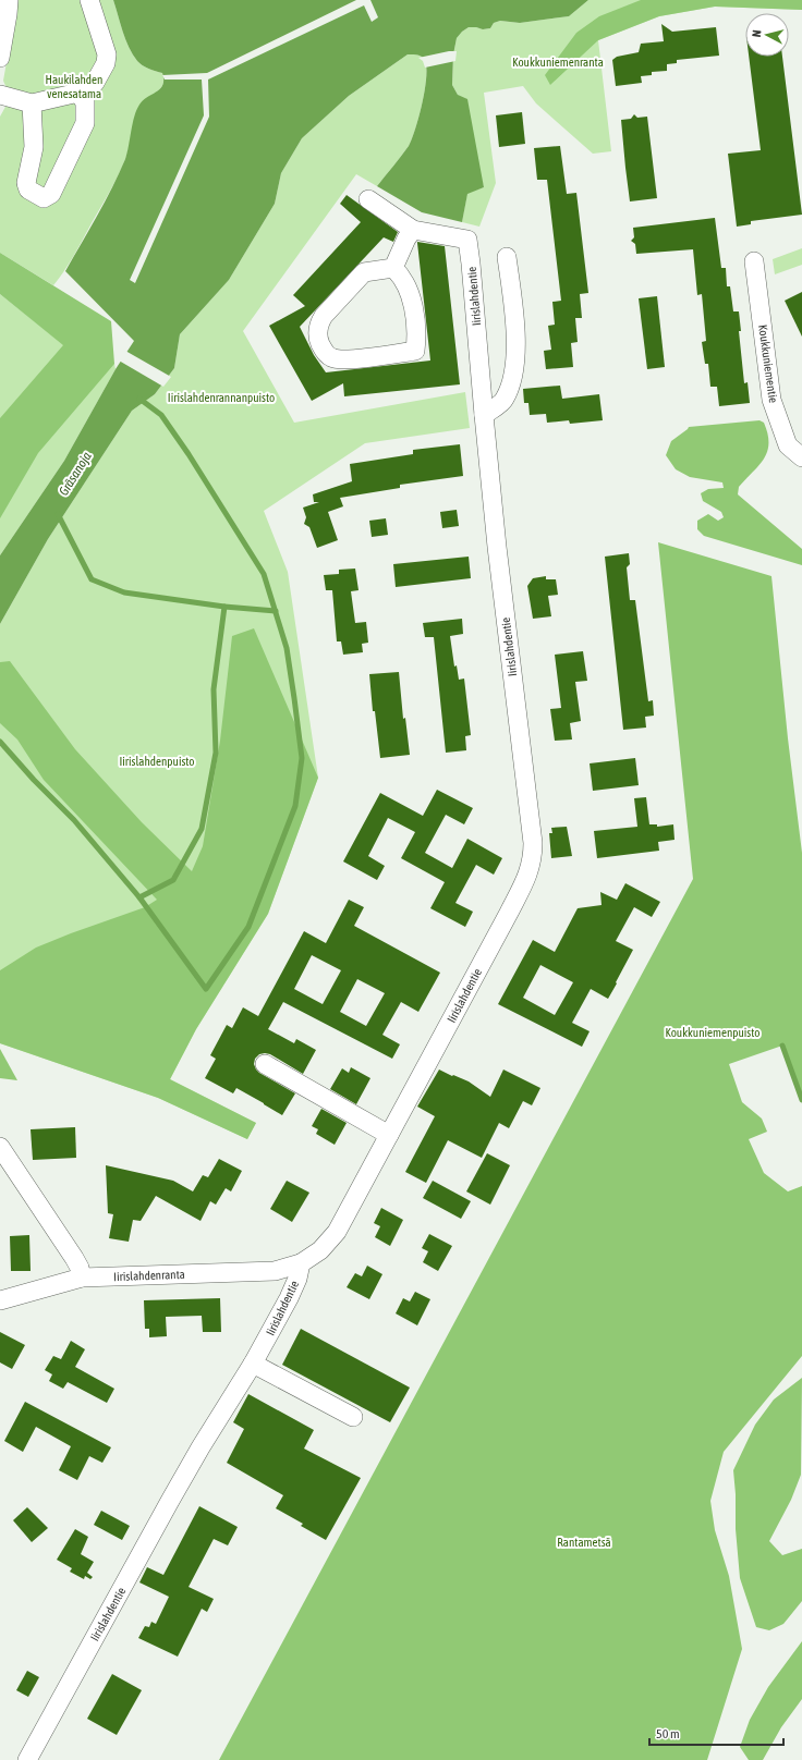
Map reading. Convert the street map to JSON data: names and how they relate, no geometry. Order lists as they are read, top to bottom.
{
  "streets": {
    "street": ["Iirislahdentie", "Koukkuniementie", "Iirislahdenranta"]
  },
  "crossings": [
    ["Iirislahdentie", "Iirislahdenranta"]
  ],
  "water": ["Gräsanoja"],
  "parks": [
    "Koukkuniemenranta",
    "Haukilahden venesatama",
    "Iirislahdenrannanpuisto",
    "Iirislahdenpuisto",
    "Koukkuniemenpuisto",
    "Rantametsä"
  ],
  "scale_bar": "50 m",
  "north": "left"
}
